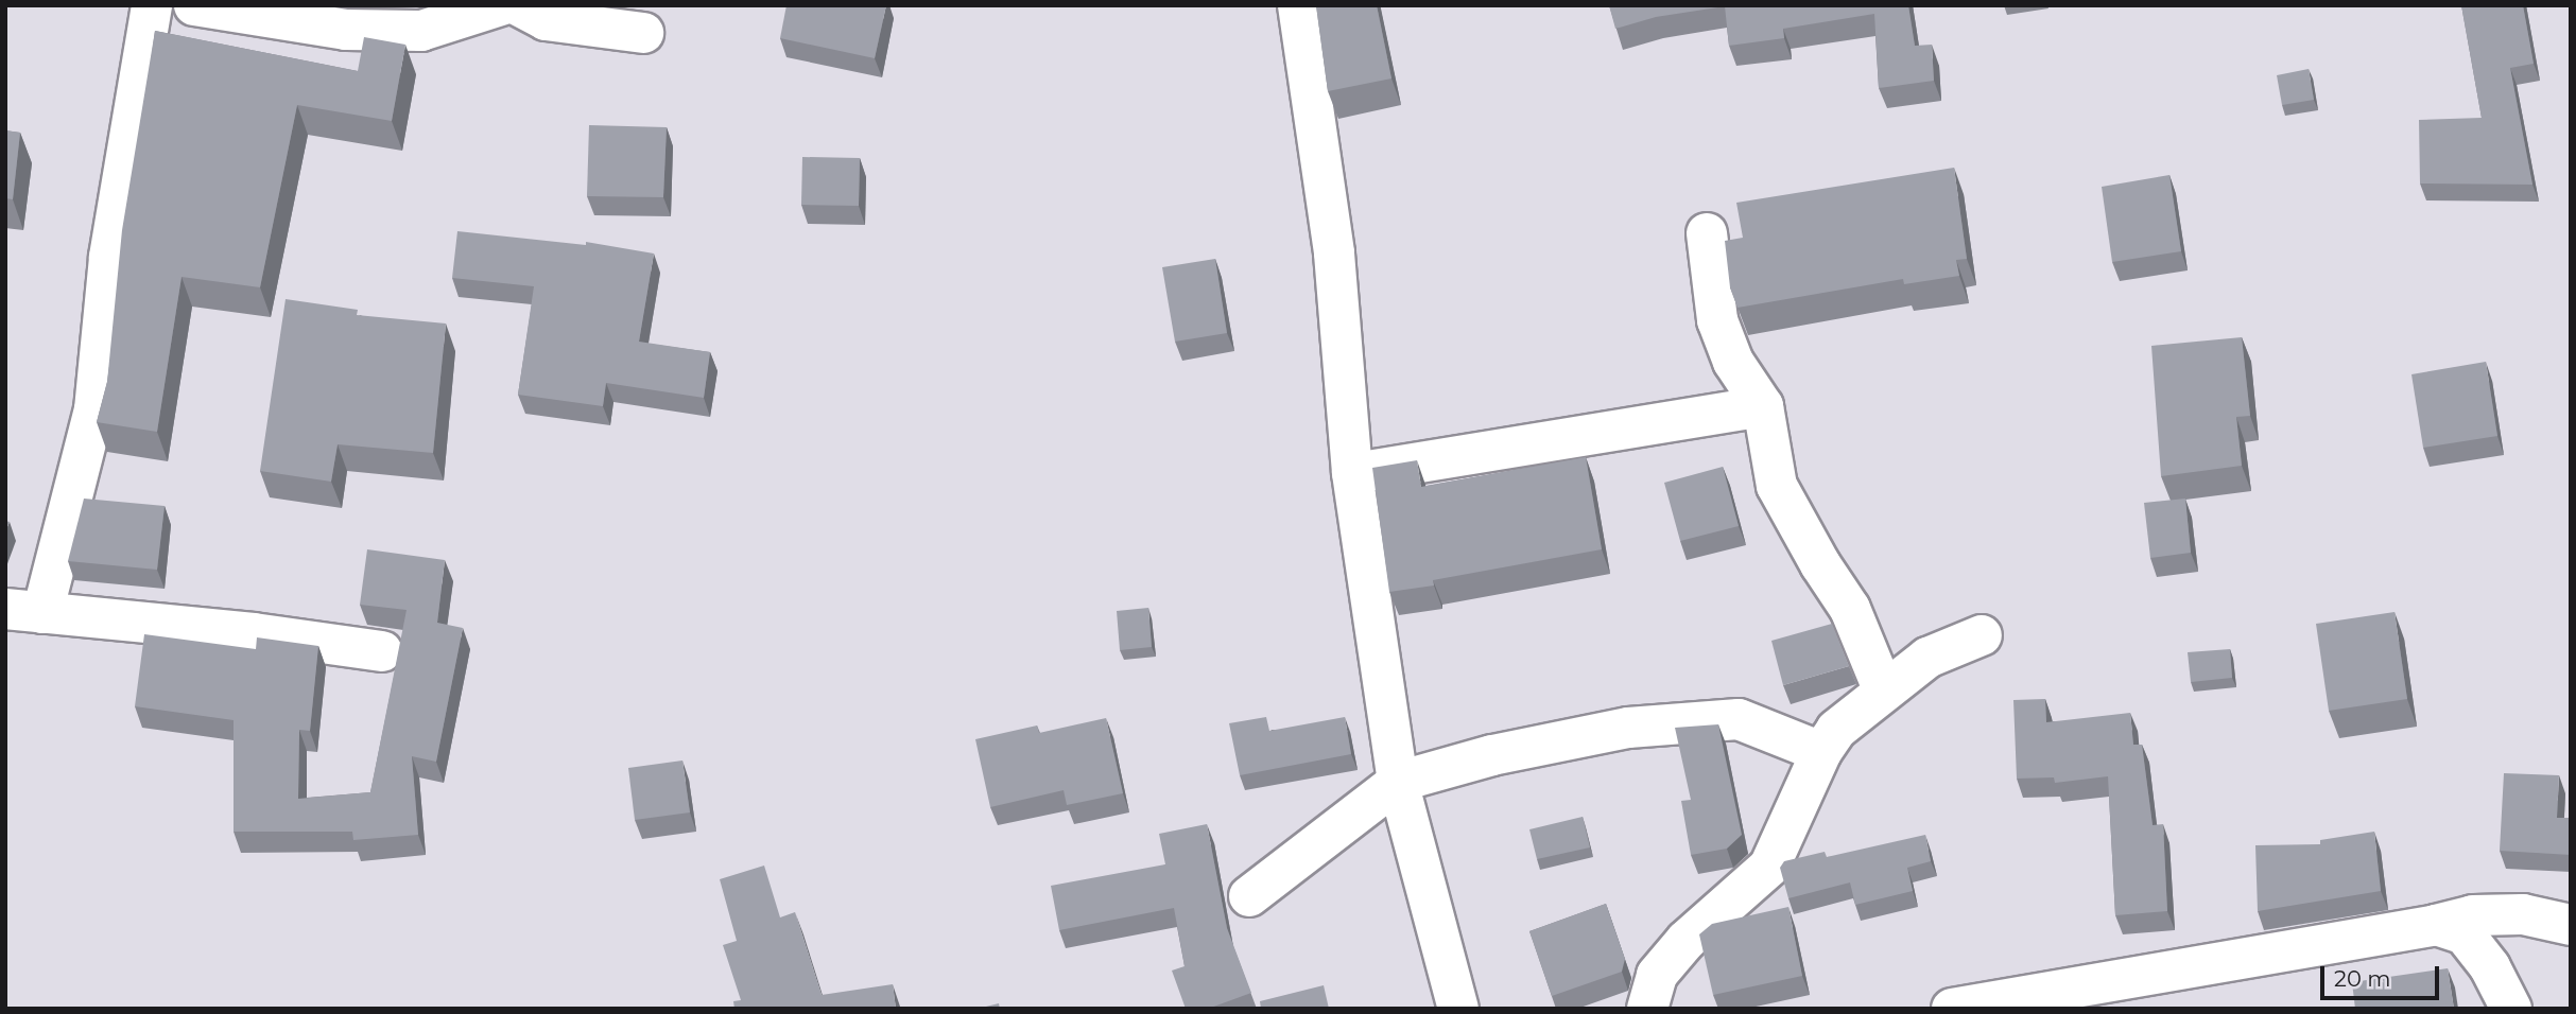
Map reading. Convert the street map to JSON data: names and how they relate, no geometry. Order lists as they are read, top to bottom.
{
  "scale_bar": "20 m"
}
